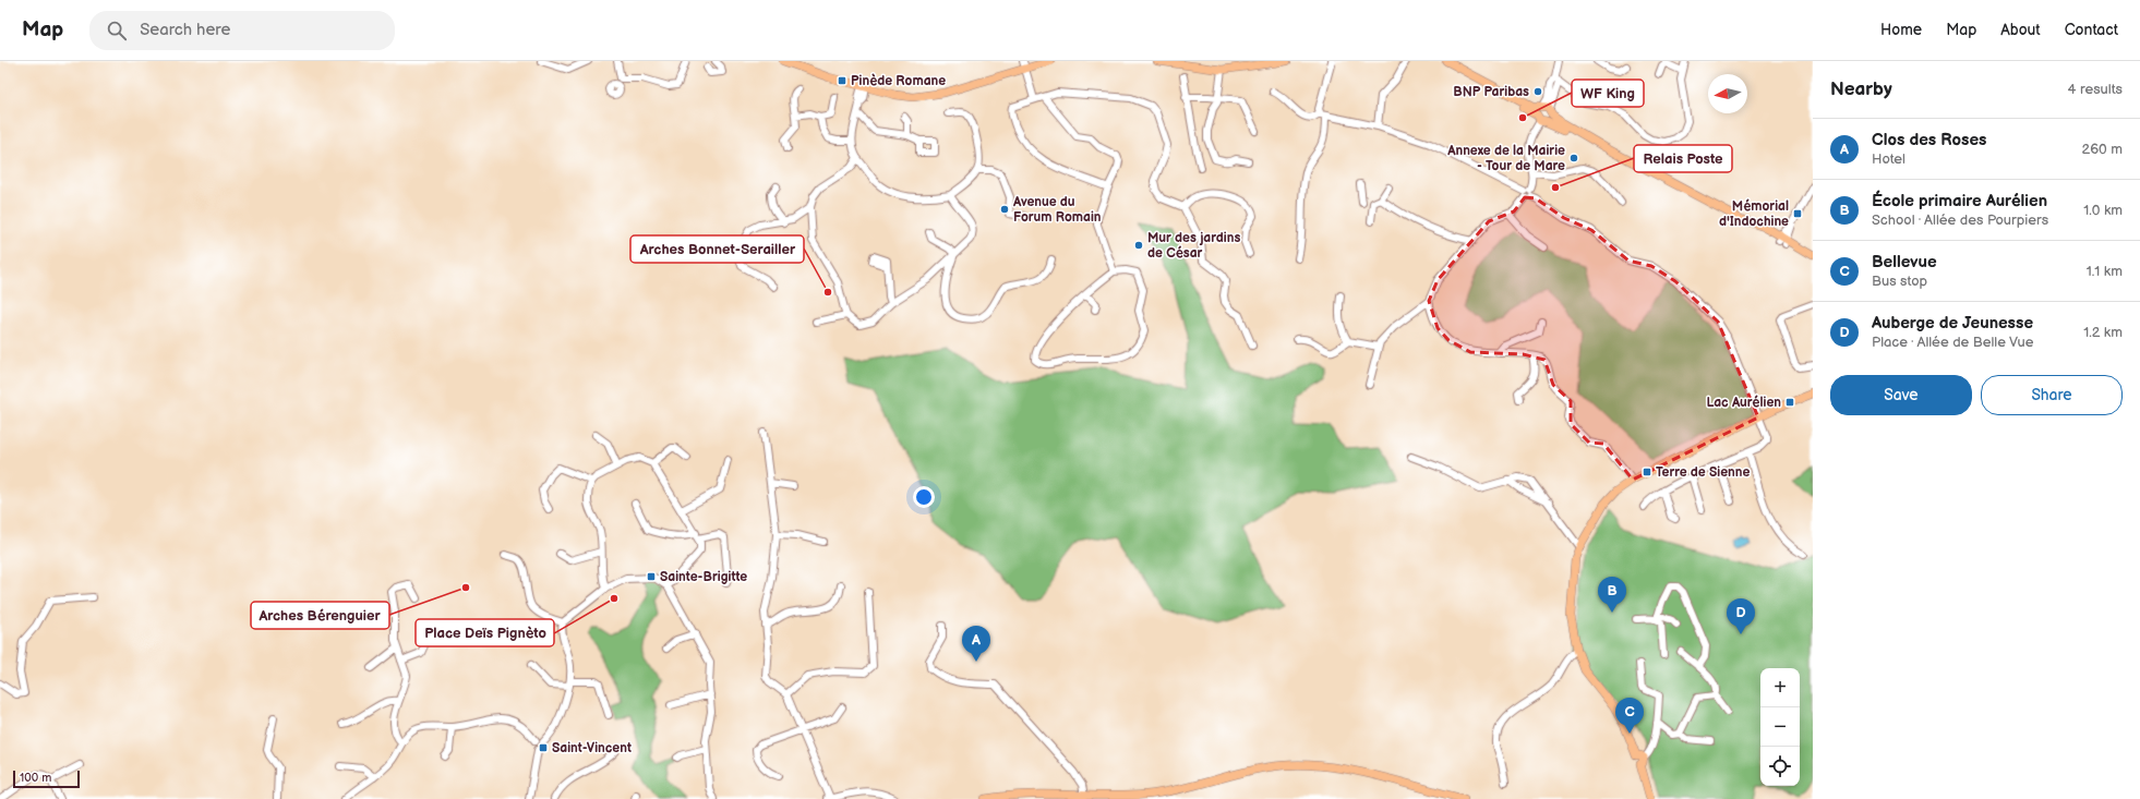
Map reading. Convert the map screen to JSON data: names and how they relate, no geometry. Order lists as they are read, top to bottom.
{
  "places": {
    "transit": [
      "Pinède Romane",
      "Mémorial d'Indochine",
      "Lac Aurélien",
      "Terre de Sienne",
      "Sainte-Brigitte",
      "Saint-Vincent"
    ],
    "other": [
      "BNP Paribas",
      "WF King",
      "Annexe de la Mairie - Tour de Mare",
      "Relais Poste",
      "Avenue du Forum Romain",
      "Mur des jardins de César",
      "Arches Bonnet-Serailler",
      "Arches Bérenguier",
      "Place Deïs Pignèto"
    ]
  },
  "scale_bar": "100 m",
  "north": "left",
  "page": {
    "header": "Map",
    "search": "Search here",
    "nav": [
      "Home",
      "Map",
      "About",
      "Contact"
    ],
    "heading": ["Nearby", "4 results"],
    "list": [
      {
        "mark": "A",
        "name": "Clos des Roses",
        "note": "Hotel",
        "value": "260 m"
      },
      {
        "mark": "B",
        "name": "École primaire Aurélien",
        "note": "School · Allée des Pourpiers",
        "value": "1.0 km"
      },
      {
        "mark": "C",
        "name": "Bellevue",
        "note": "Bus stop",
        "value": "1.1 km"
      },
      {
        "mark": "D",
        "name": "Auberge de Jeunesse",
        "note": "Place · Allée de Belle Vue",
        "value": "1.2 km"
      }
    ],
    "buttons": ["Save", "Share"],
    "pins": [
      "B",
      "D",
      "A",
      "C"
    ],
    "map_buttons": ["+", "−"],
    "scale": "100 m"
  }
}
